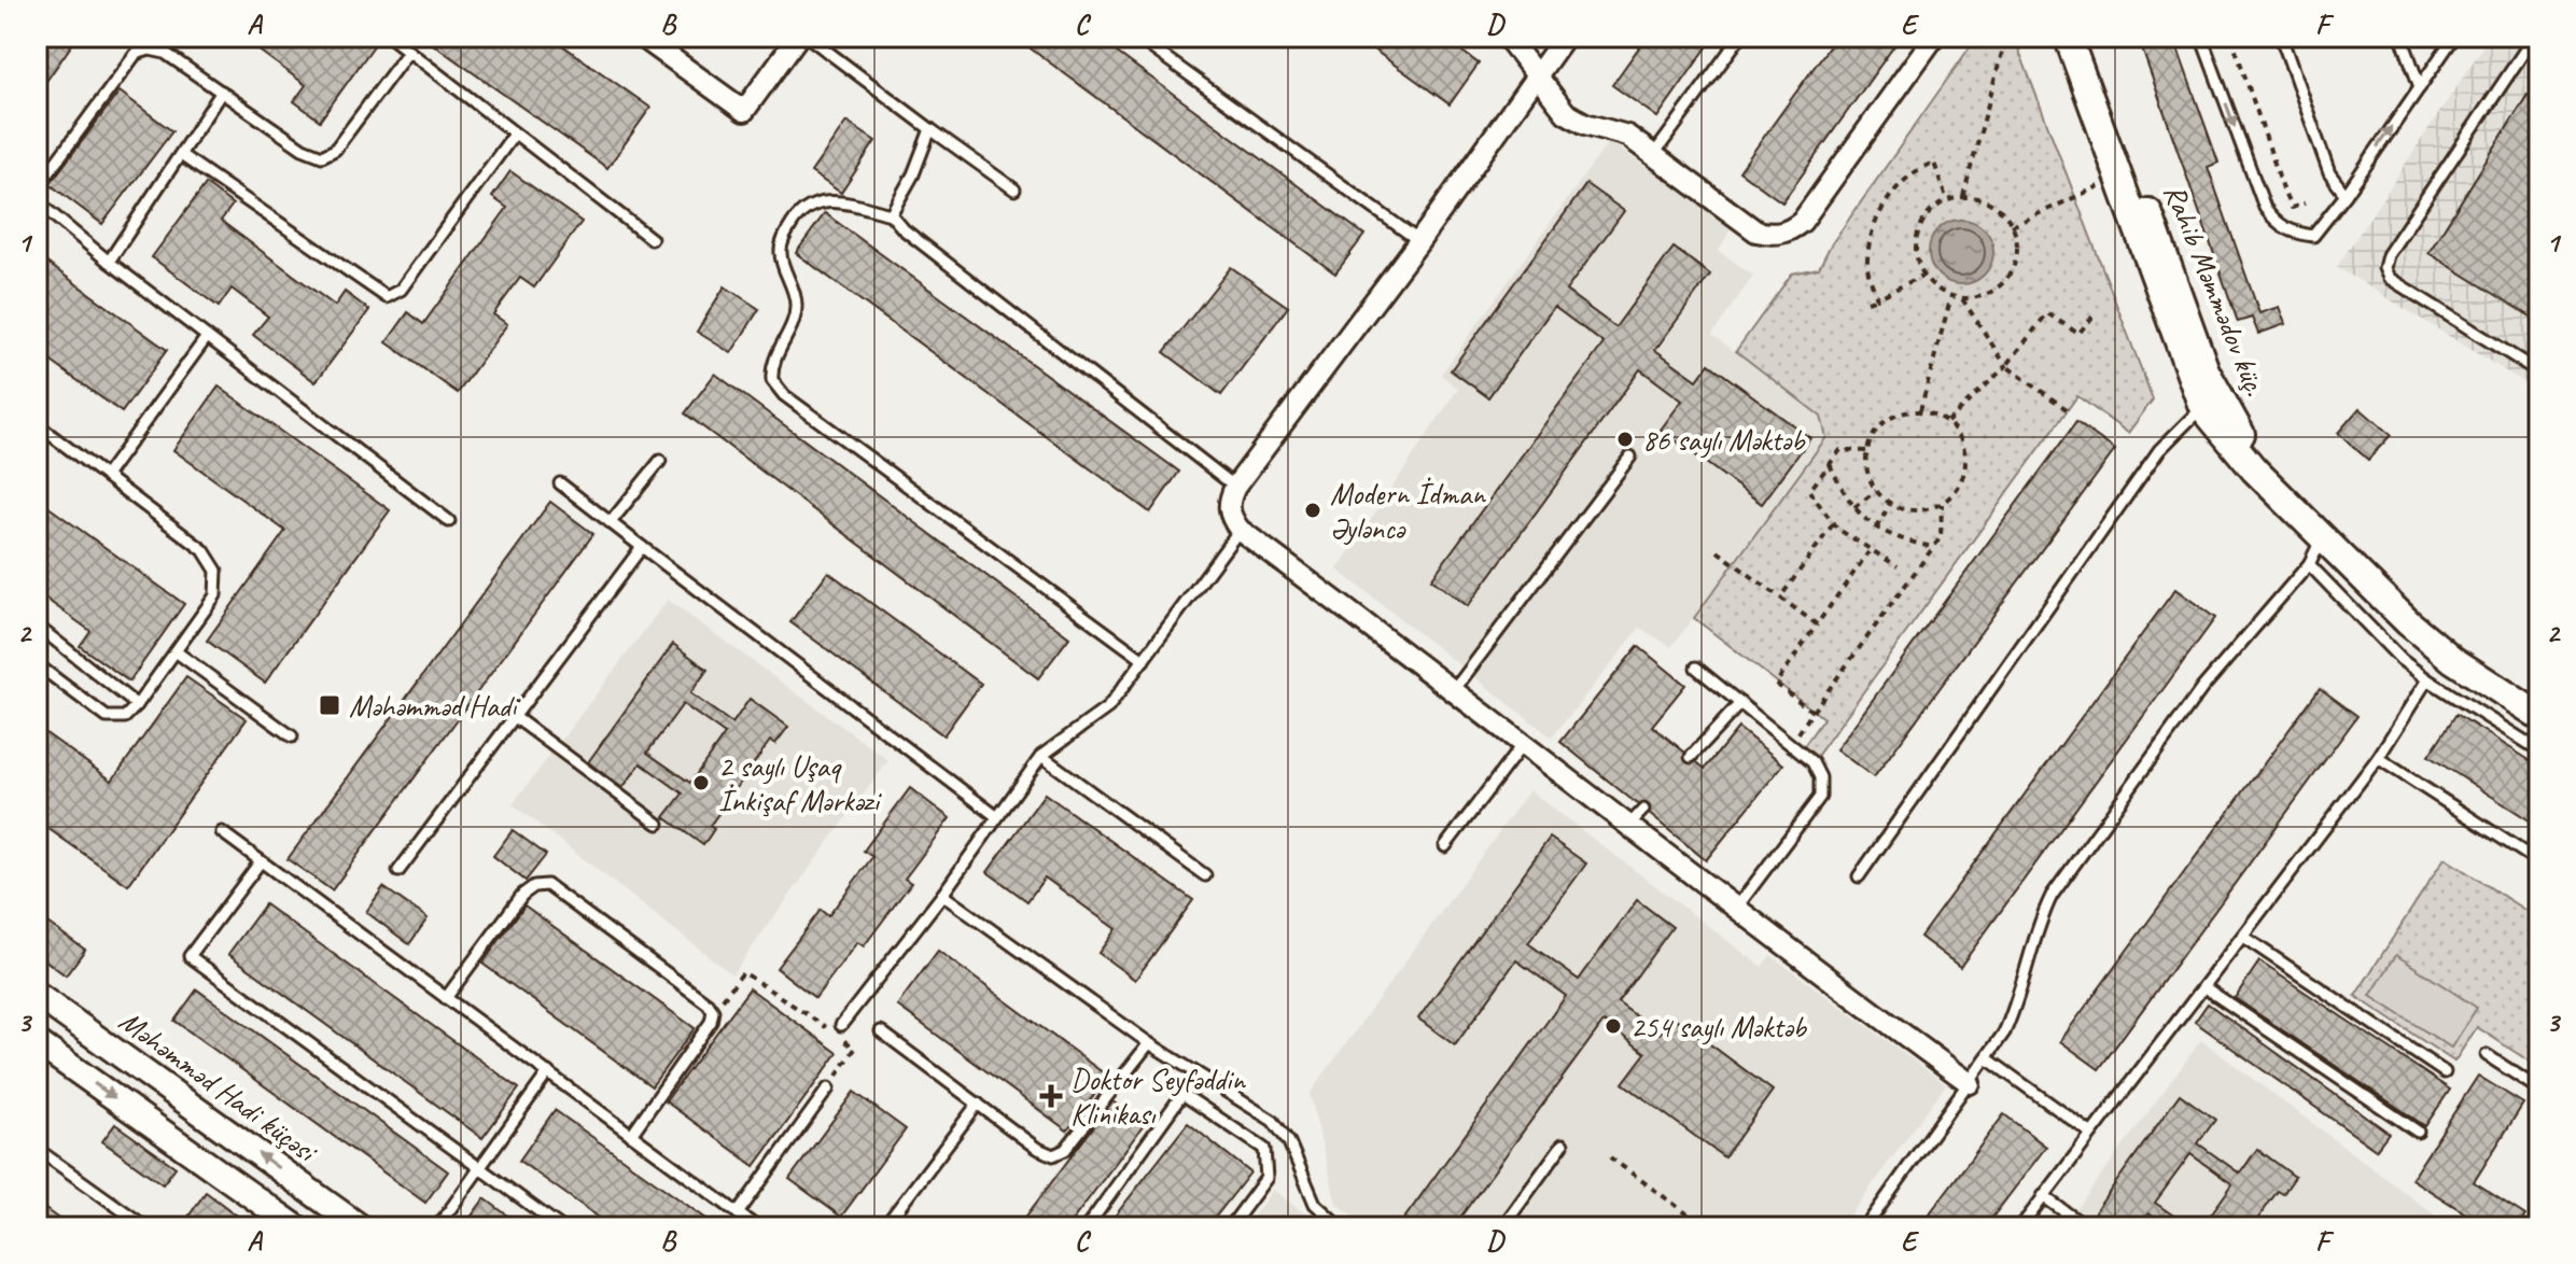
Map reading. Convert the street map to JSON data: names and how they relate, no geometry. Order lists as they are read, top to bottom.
{
  "streets": {
    "main road": ["Rahib Məmmədov küç."],
    "street": ["Məhəmməd Hadi küçəsi"]
  },
  "places": {
    "other": [
      "86 saylı Məktəb",
      "Modern İdman Əyləncə",
      "2 saylı Uşaq İnkişaf Mərkəzi",
      "254 saylı Məktəb"
    ],
    "transit": ["Məhəmməd Hadi"],
    "health": ["Doktor Seyfәddin Klinikası"]
  },
  "grid": {
    "columns": [
      "A",
      "B",
      "C",
      "D",
      "E",
      "F"
    ],
    "rows": ["1", "2", "3"]
  }
}
